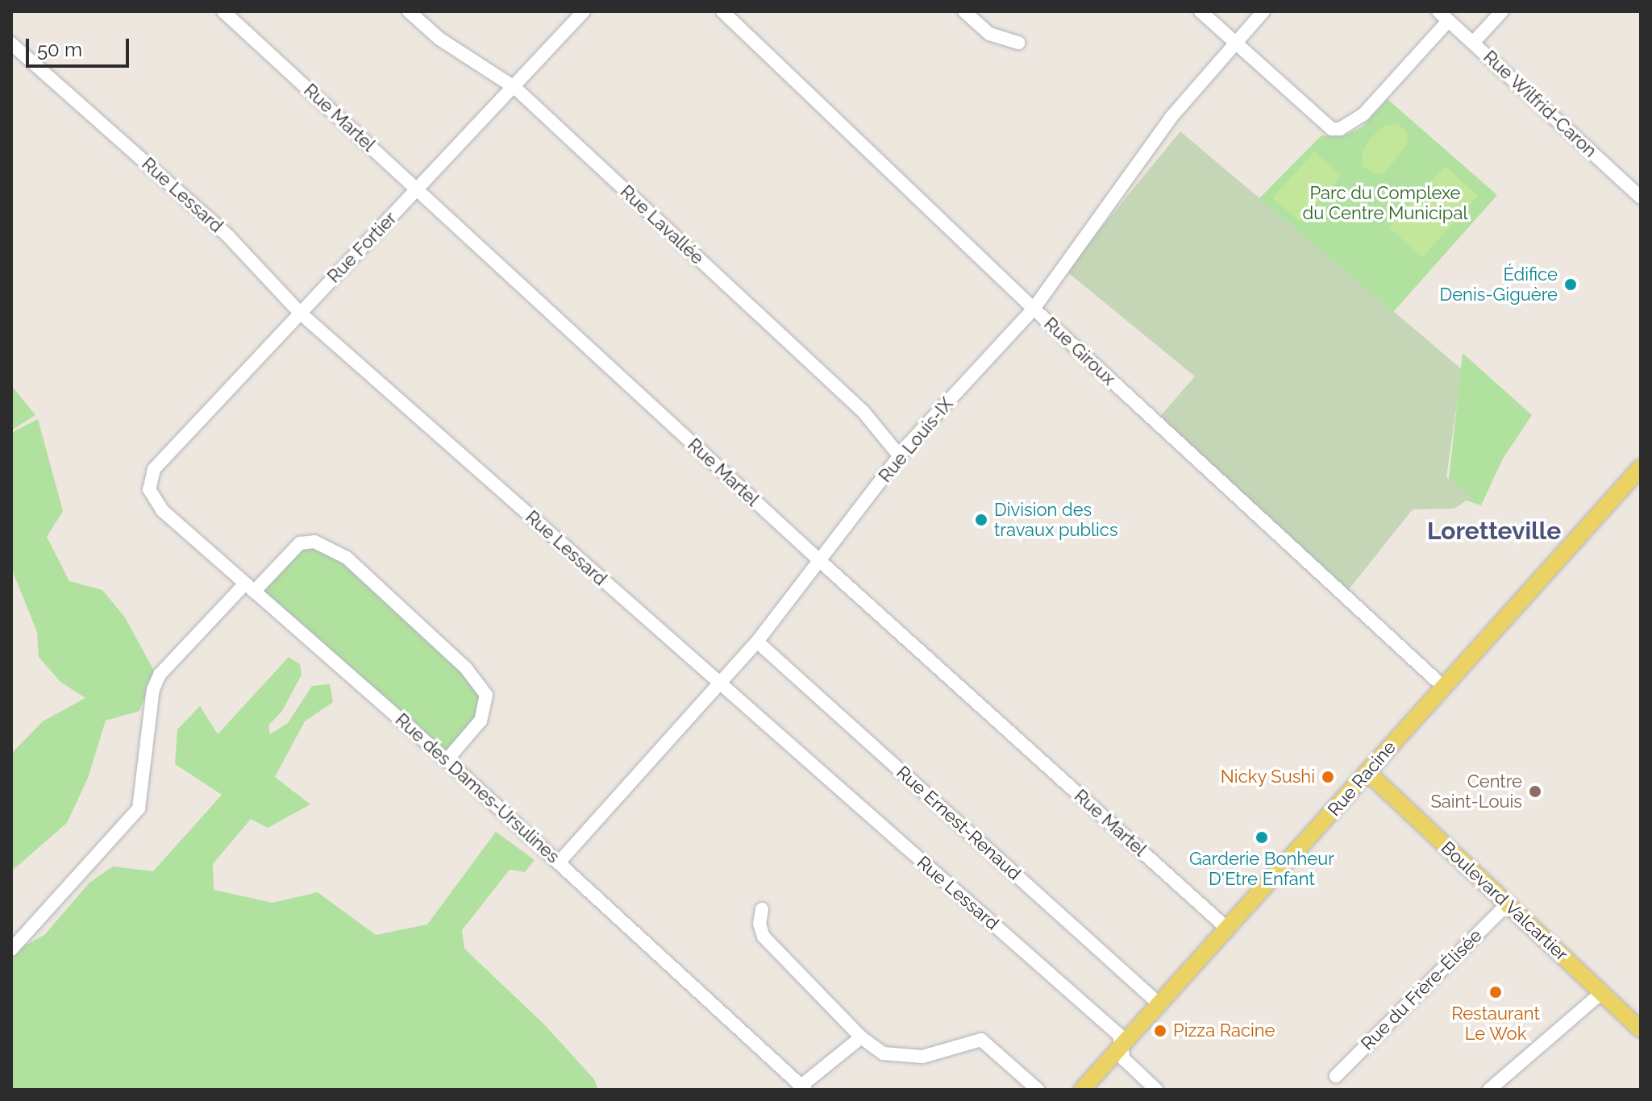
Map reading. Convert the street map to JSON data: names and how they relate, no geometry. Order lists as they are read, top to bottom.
{
  "streets": {
    "main road": ["Rue Racine", "Boulevard Valcartier"],
    "street": [
      "Rue Wilfrid-Caron",
      "Rue Martel",
      "Rue Lessard",
      "Rue Lavallée",
      "Rue Fortier",
      "Rue Giroux",
      "Rue Louis-IX",
      "Rue des Dames-Ursulines",
      "Rue Ernest-Renaud",
      "Rue du Frère-Élisée"
    ]
  },
  "crossings": [
    ["Rue Martel", "Rue Fortier"],
    ["Rue Martel", "Rue Louis-IX"],
    ["Rue Martel", "Rue Racine"],
    ["Rue Lessard", "Rue Fortier"],
    ["Rue Lessard", "Rue Louis-IX"],
    ["Rue Lessard", "Rue Racine"],
    ["Rue Lavallée", "Rue Fortier"],
    ["Rue Lavallée", "Rue Louis-IX"],
    ["Rue Fortier", "Rue des Dames-Ursulines"],
    ["Rue Giroux", "Rue Louis-IX"],
    ["Rue Giroux", "Rue Racine"],
    ["Rue Louis-IX", "Rue des Dames-Ursulines"],
    ["Rue Louis-IX", "Rue Ernest-Renaud"],
    ["Rue Racine", "Rue Ernest-Renaud"],
    ["Rue Racine", "Boulevard Valcartier"],
    ["Boulevard Valcartier", "Rue du Frère-Élisée"]
  ],
  "districts": ["Loretteville"],
  "parks": ["Parc du Complexe du Centre Municipal"],
  "places": [
    "Édifice Denis-Giguère",
    "Division des travaux publics",
    "Nicky Sushi",
    "Centre Saint-Louis",
    "Garderie Bonheur D'Etre Enfant",
    "Restaurant Le Wok",
    "Pizza Racine"
  ],
  "scale_bar": "50 m"
}
